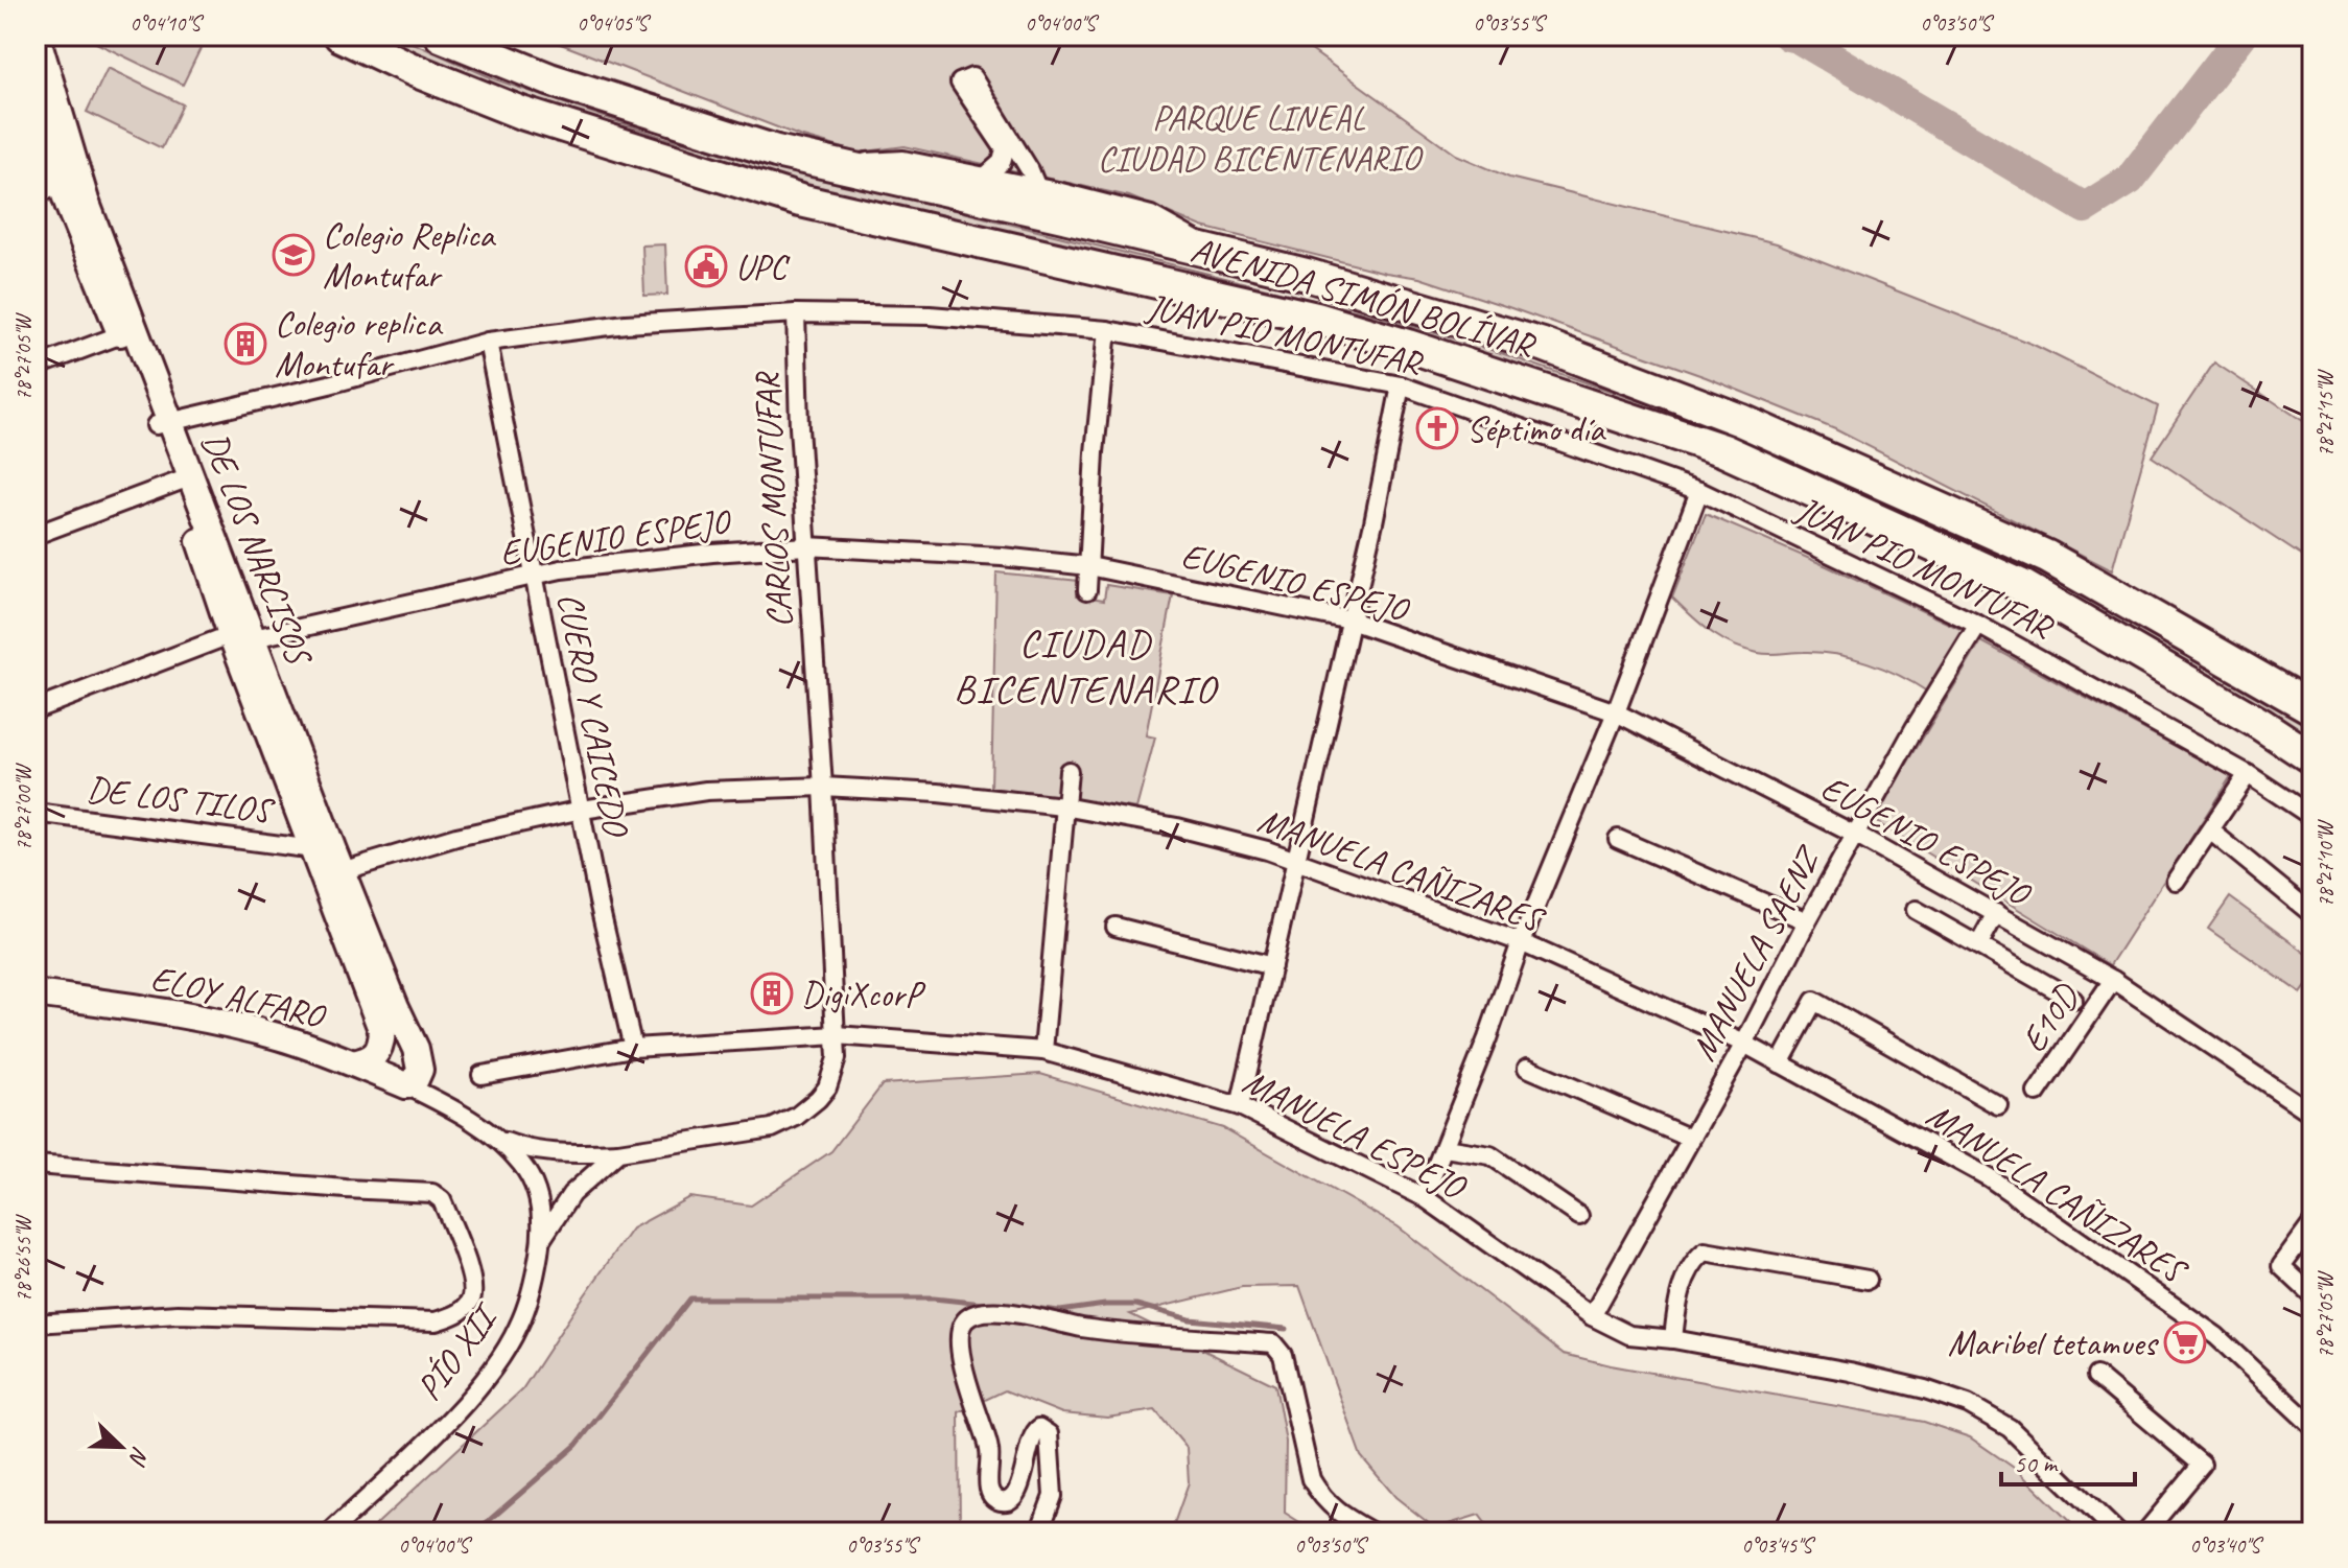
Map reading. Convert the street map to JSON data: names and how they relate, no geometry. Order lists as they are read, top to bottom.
{
  "streets": {
    "highway": ["AVENIDA SIMÓN BOLÍVAR"],
    "street": [
      "JUAN PIO MONTUFAR",
      "CARLOS MONTUFAR",
      "EUGENIO ESPEJO",
      "DE LOS NARCISOS",
      "CUERO Y CAICEDO",
      "DE LOS TILOS",
      "MANUELA CAÑIZARES",
      "MANUELA SAENZ",
      "ELOY ALFARO",
      "E10D",
      "MANUELA ESPEJO",
      "PÍO XII"
    ]
  },
  "crossings": [
    ["JUAN PIO MONTUFAR", "CARLOS MONTUFAR"],
    ["JUAN PIO MONTUFAR", "DE LOS NARCISOS"],
    ["JUAN PIO MONTUFAR", "CUERO Y CAICEDO"],
    ["JUAN PIO MONTUFAR", "MANUELA SAENZ"],
    ["CARLOS MONTUFAR", "EUGENIO ESPEJO"],
    ["CARLOS MONTUFAR", "MANUELA CAÑIZARES"],
    ["CARLOS MONTUFAR", "MANUELA ESPEJO"],
    ["CARLOS MONTUFAR", "PÍO XII"],
    ["EUGENIO ESPEJO", "DE LOS NARCISOS"],
    ["EUGENIO ESPEJO", "CUERO Y CAICEDO"],
    ["EUGENIO ESPEJO", "MANUELA SAENZ"],
    ["EUGENIO ESPEJO", "E10D"],
    ["DE LOS NARCISOS", "DE LOS TILOS"],
    ["DE LOS NARCISOS", "MANUELA CAÑIZARES"],
    ["DE LOS NARCISOS", "ELOY ALFARO"],
    ["DE LOS NARCISOS", "PÍO XII"],
    ["CUERO Y CAICEDO", "MANUELA CAÑIZARES"],
    ["CUERO Y CAICEDO", "MANUELA ESPEJO"],
    ["MANUELA CAÑIZARES", "MANUELA SAENZ"],
    ["MANUELA SAENZ", "MANUELA ESPEJO"],
    ["ELOY ALFARO", "PÍO XII"]
  ],
  "districts": ["CIUDAD BICENTENARIO"],
  "parks": ["PARQUE LINEAL CIUDAD BICENTENARIO"],
  "places": {
    "school or university": ["Colegio Replica Montufar"],
    "public building": ["UPC"],
    "building": ["Colegio replica Montufar", "DigiXcorP"],
    "church": ["Séptimo día"],
    "supermarket": ["Maribel tetamues"]
  },
  "scale_bar": "50 m",
  "north": "bottom right",
  "coordinates": [
    "0°04'10\"S",
    "0°04'05\"S",
    "0°04'00\"S",
    "0°03'55\"S",
    "0°03'50\"S",
    "78°27'05\"W",
    "78°27'15\"W",
    "78°27'00\"W",
    "78°27'10\"W",
    "78°26'55\"W",
    "0°03'45\"S",
    "0°03'40\"S"
  ]
}
